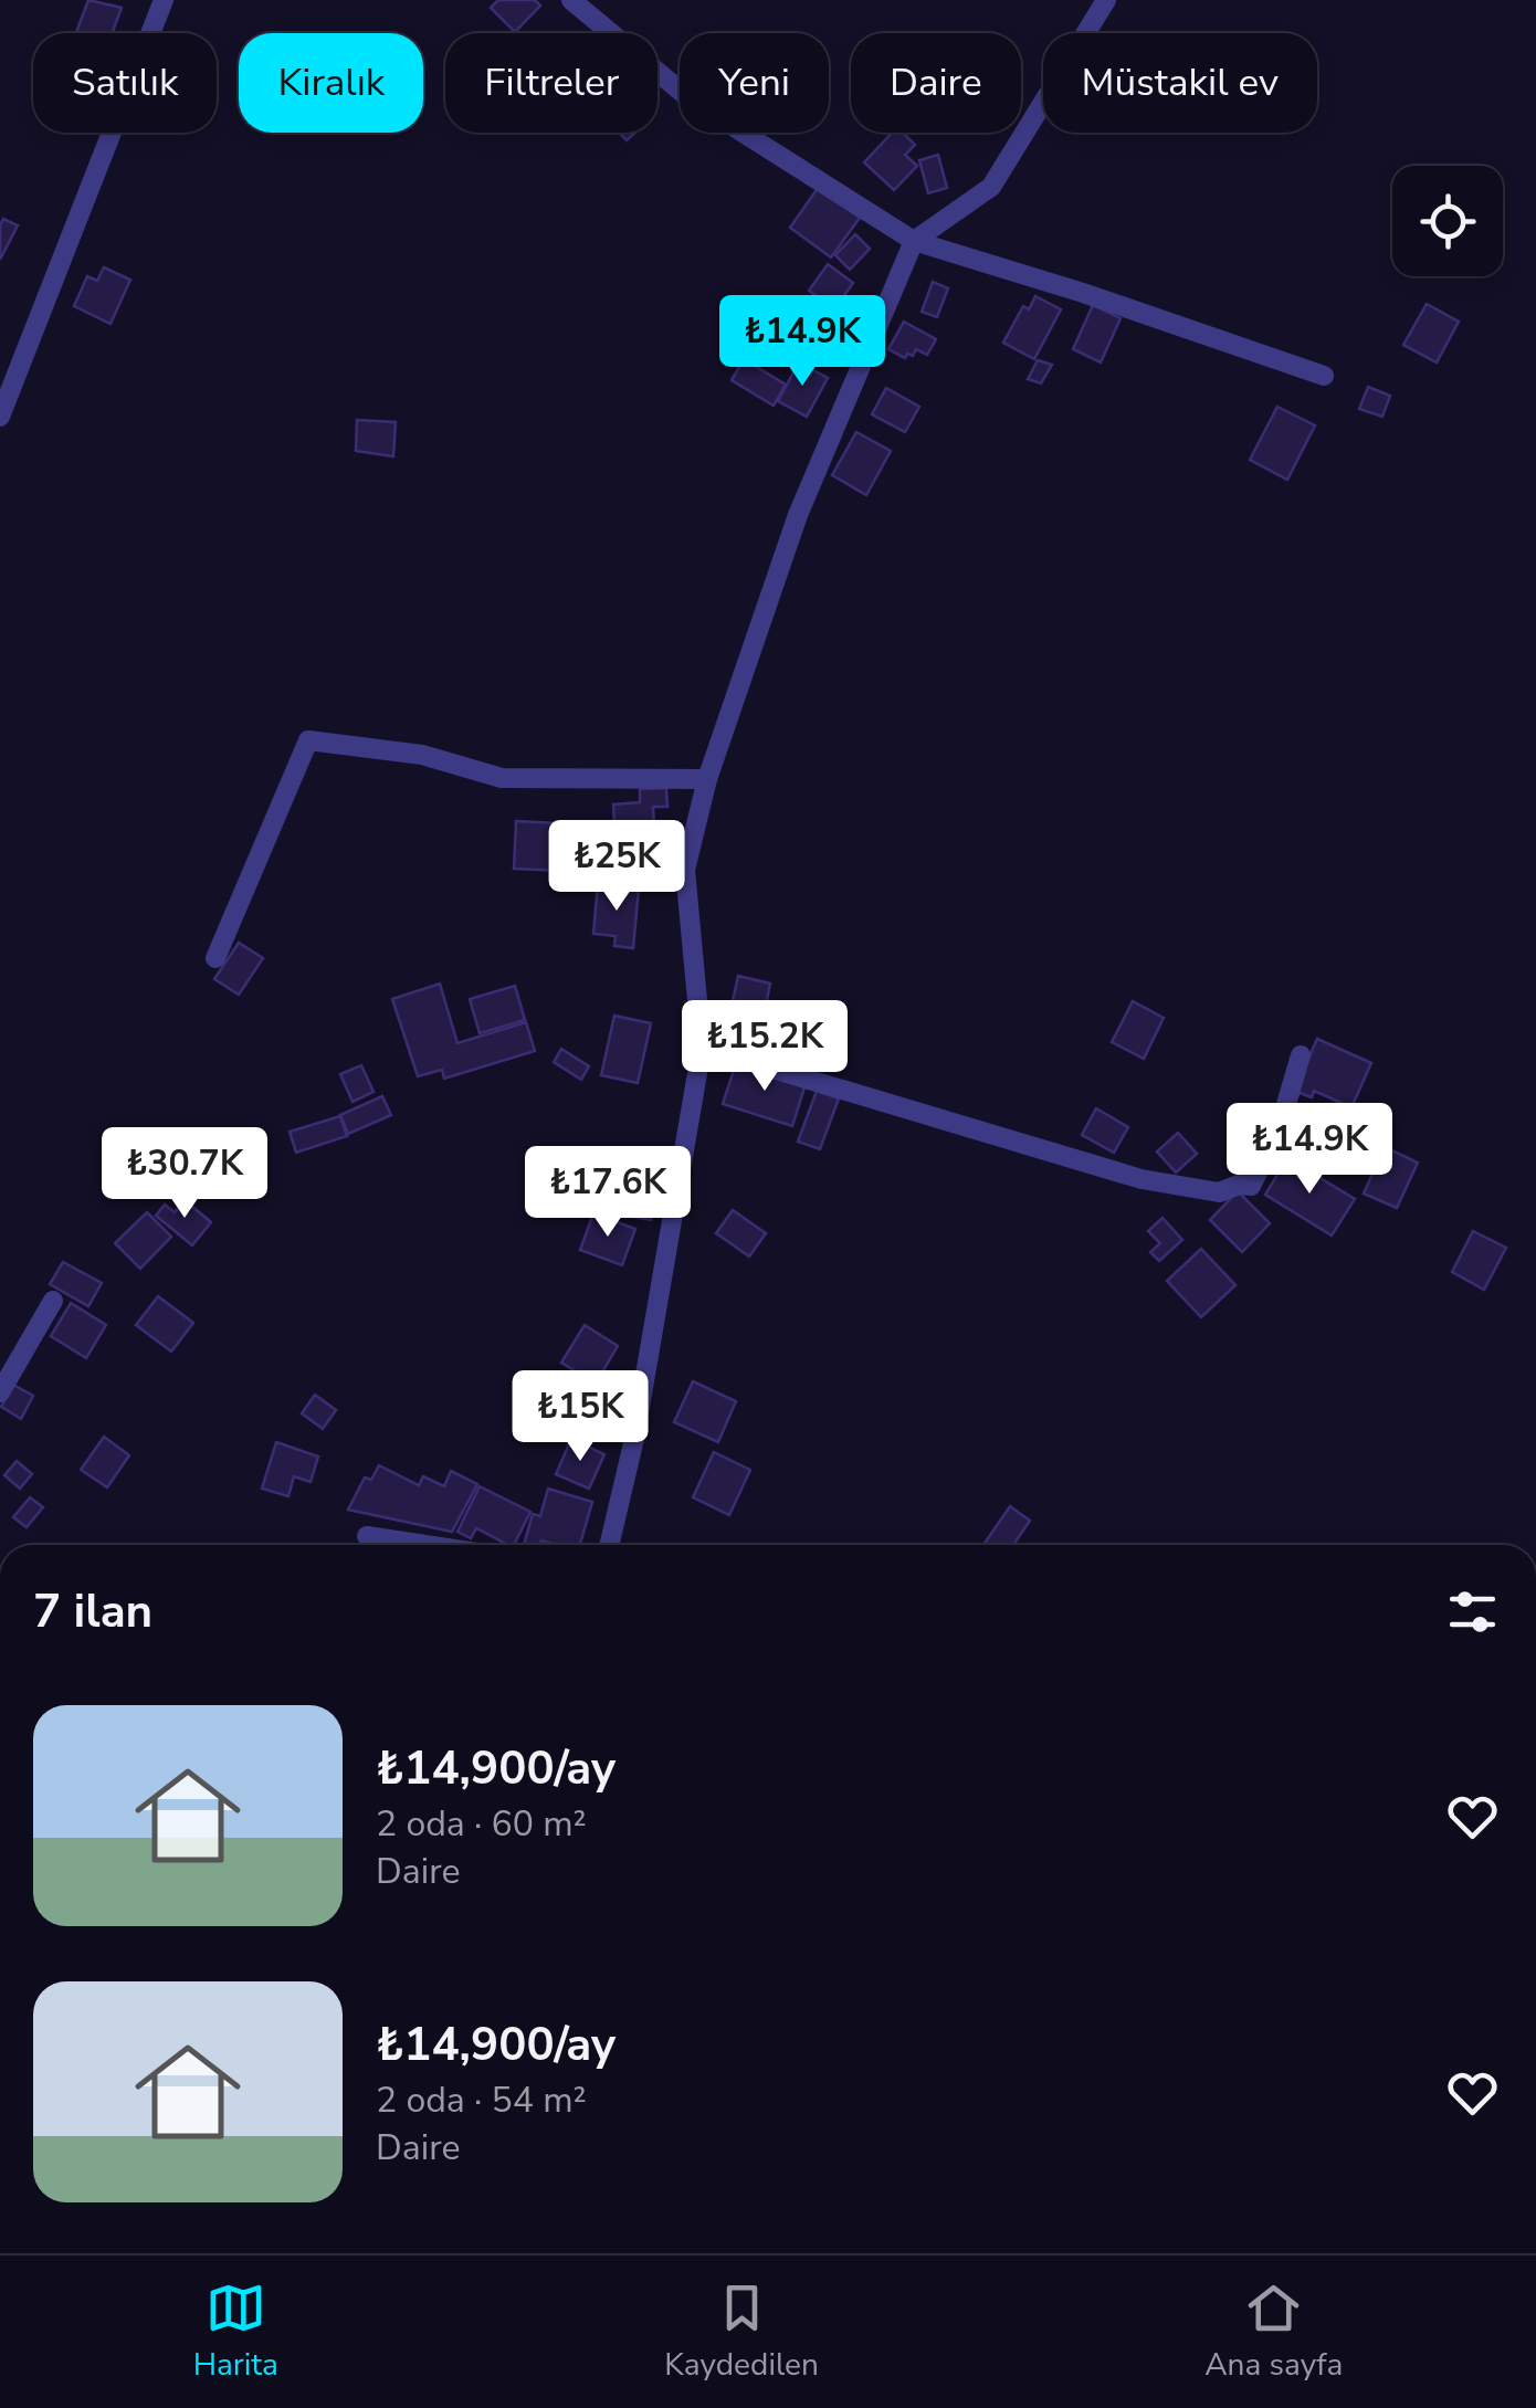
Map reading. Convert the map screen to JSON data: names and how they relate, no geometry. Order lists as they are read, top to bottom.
{
  "page": {
    "chip": [
      "Satılık",
      "Kiralık",
      "Filtreler",
      "Yeni",
      "Daire",
      "Müstakil ev"
    ],
    "price": [
      "₺14.9K",
      "₺25K",
      "₺15.2K",
      "₺14.9K",
      "₺30.7K",
      "₺17.6K",
      "₺15K"
    ],
    "heading": "7 ilan",
    "list": [
      {
        "name": "₺14,900/ay",
        "note": "2 oda · 60 m² · Daire"
      },
      {
        "name": "₺14,900/ay",
        "note": "2 oda · 54 m² · Daire"
      }
    ],
    "tabs": ["Harita", "Kaydedilen", "Ana sayfa"]
  }
}
